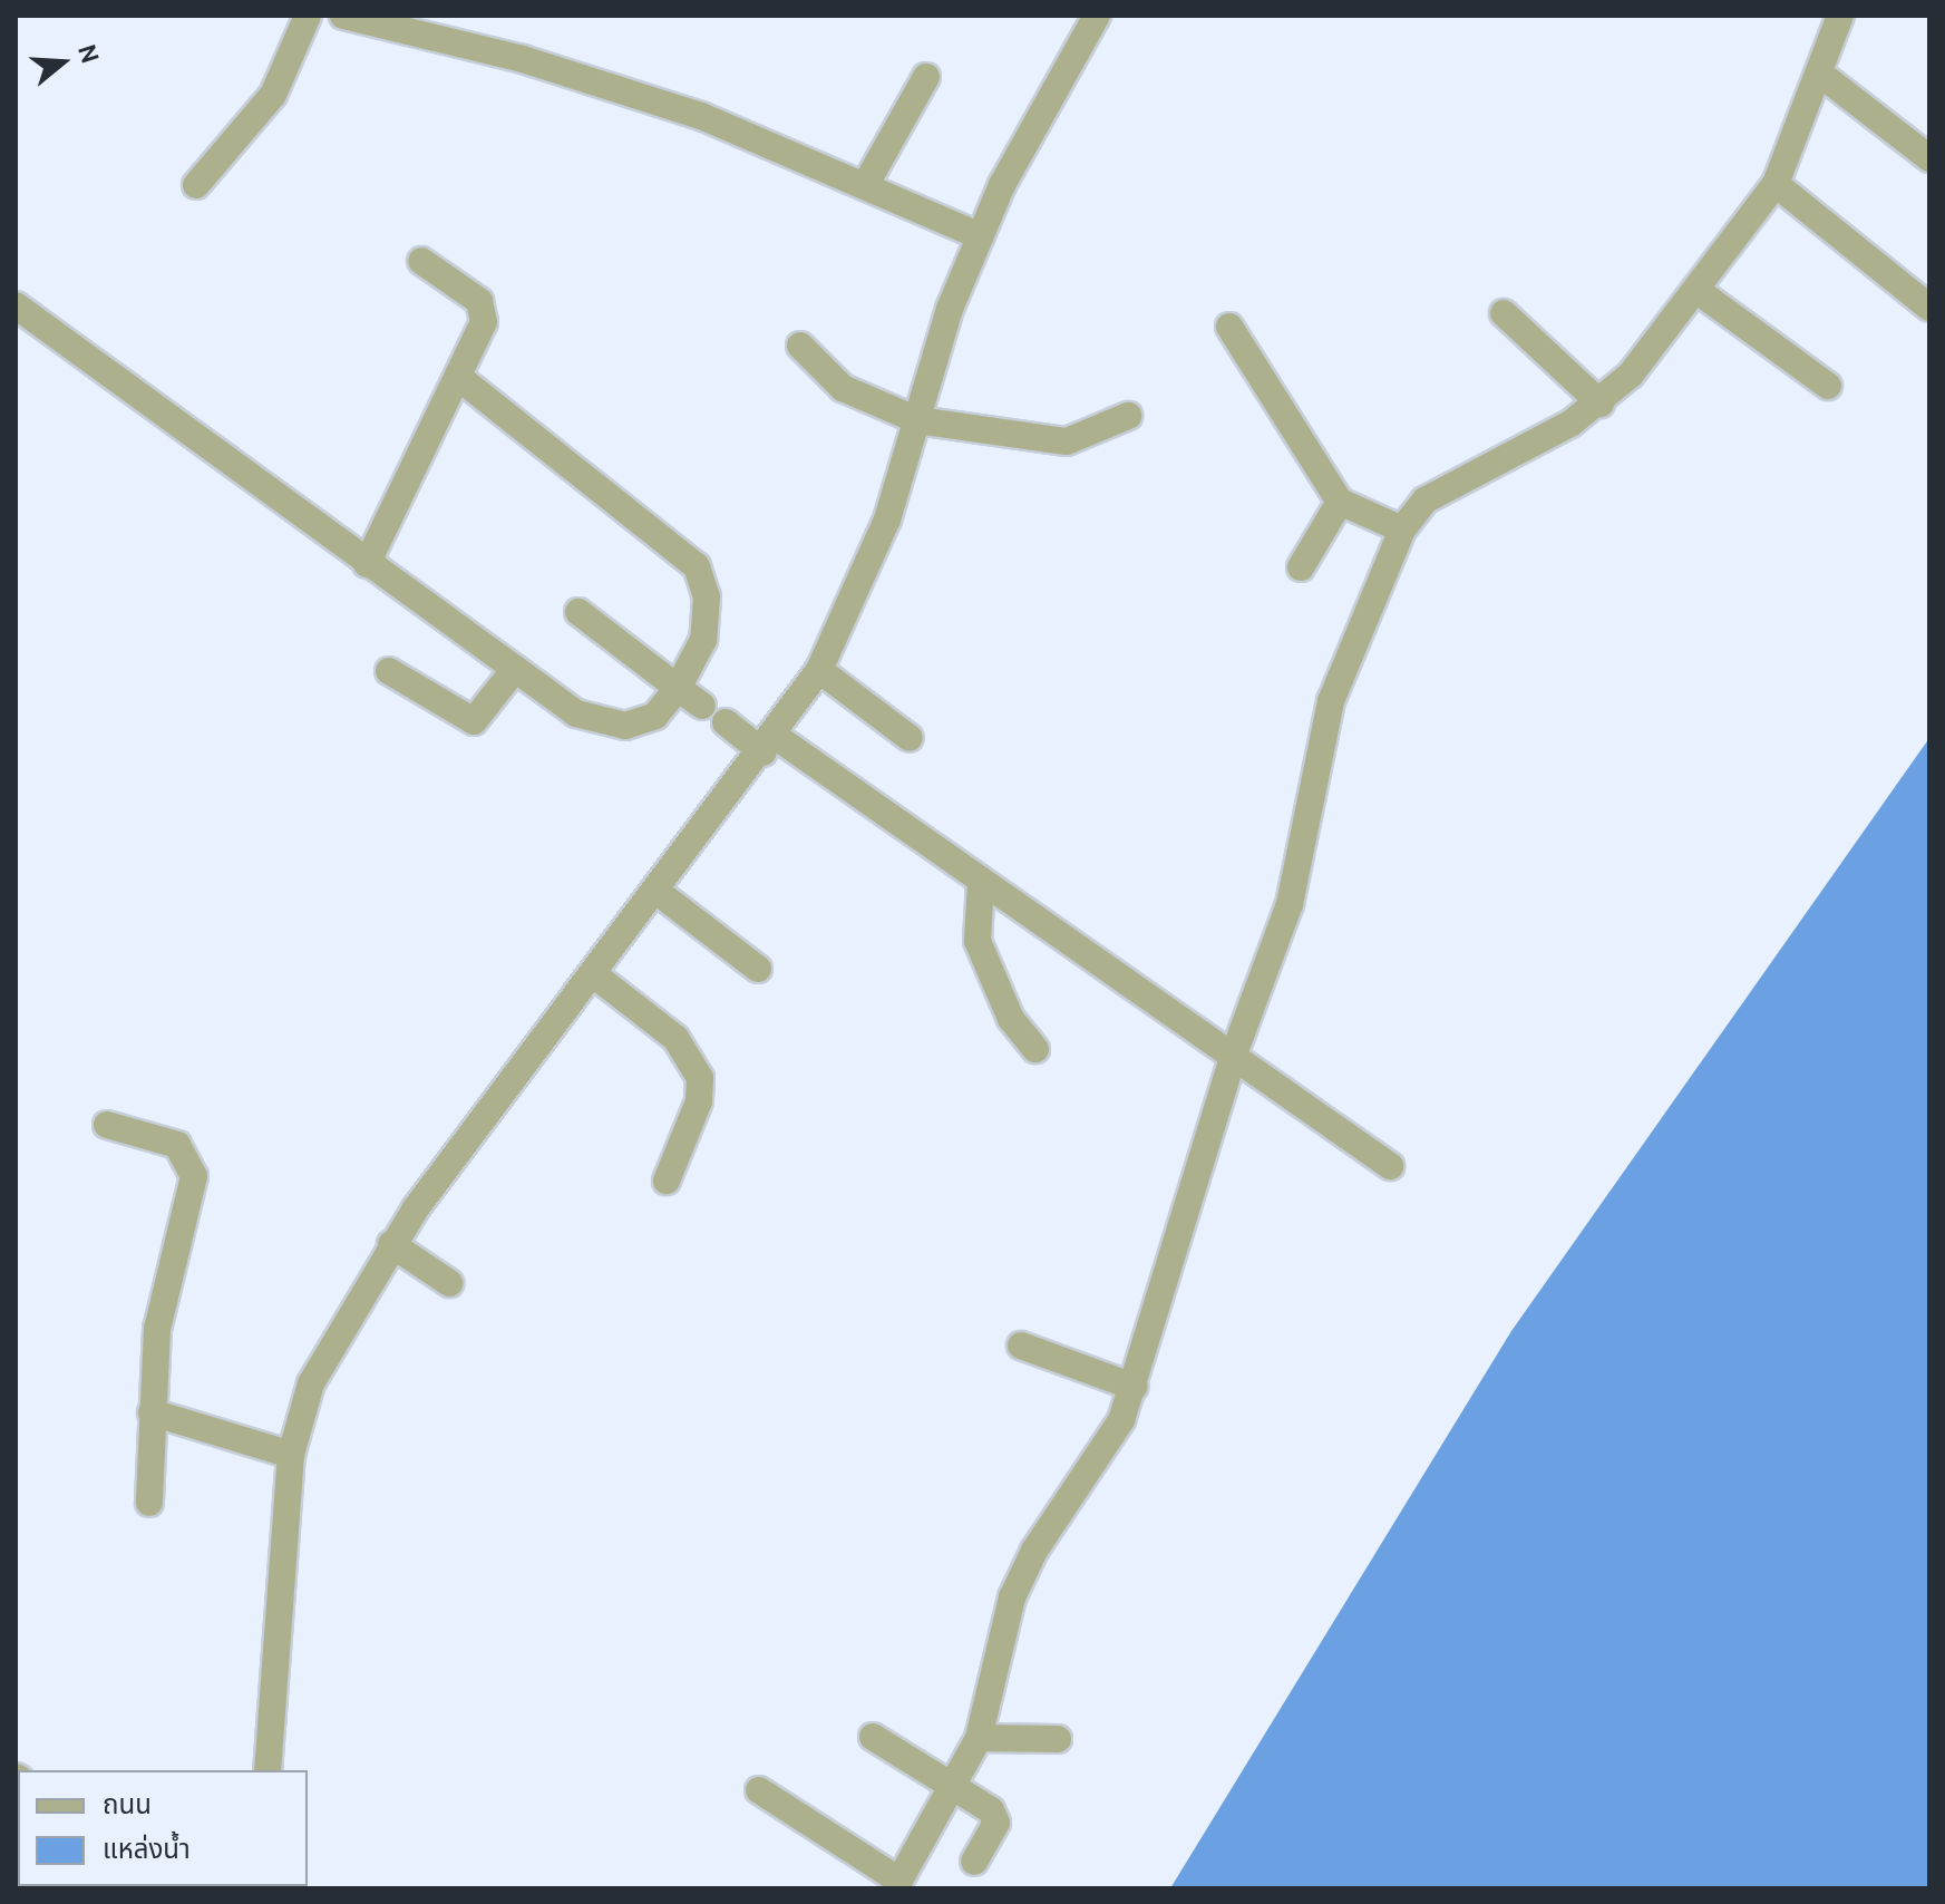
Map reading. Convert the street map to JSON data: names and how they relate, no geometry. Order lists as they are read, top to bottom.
{
  "legend": ["ถนน", "แหล่งน้ำ"],
  "north": "right"
}
